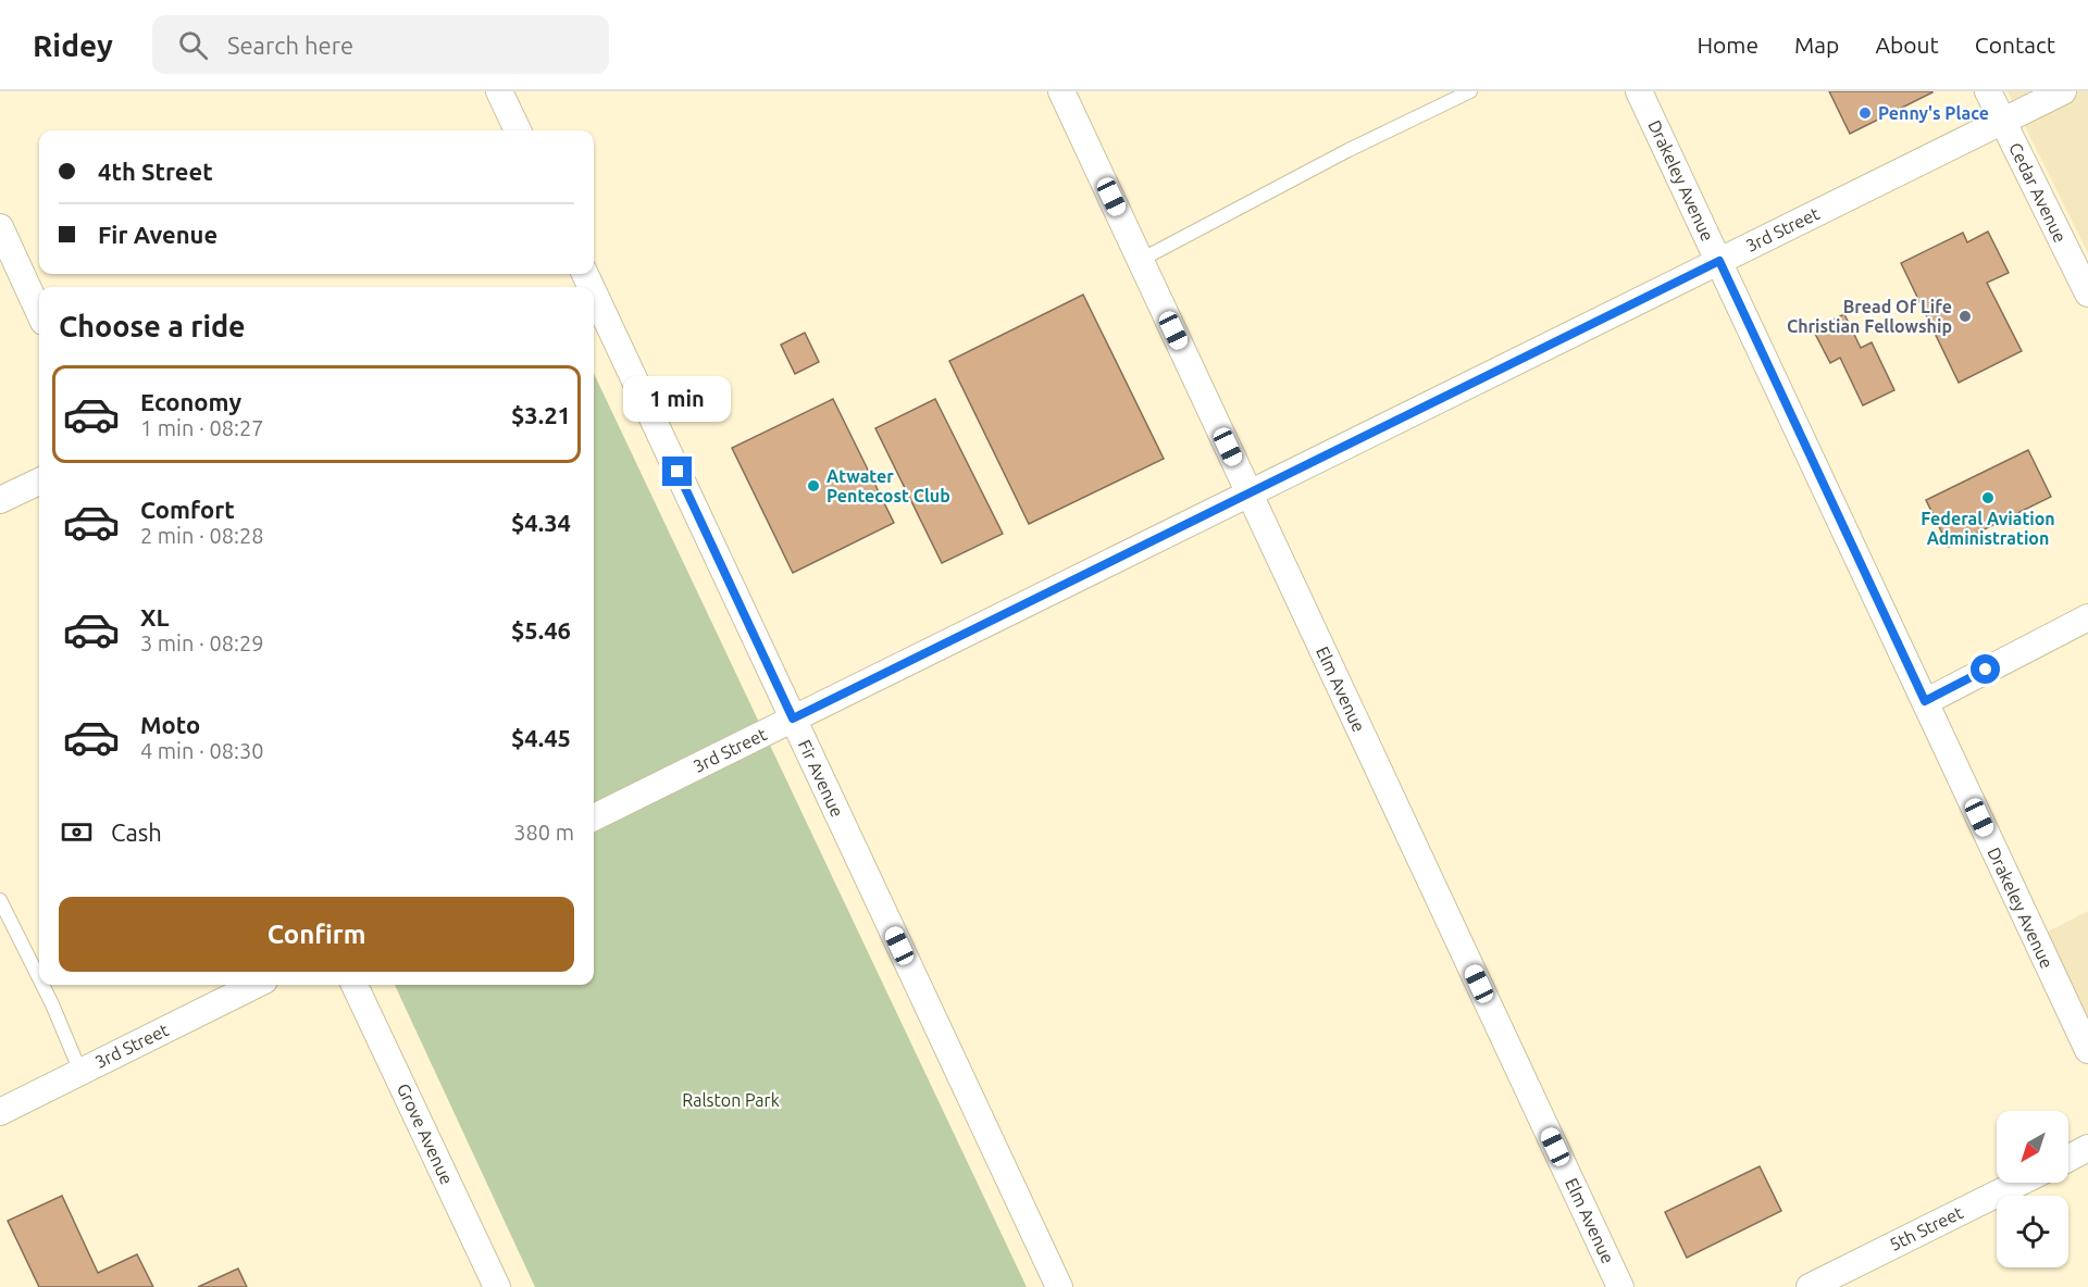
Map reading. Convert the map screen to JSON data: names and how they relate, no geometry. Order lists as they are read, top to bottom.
{
  "streets": {
    "street": [
      "Drakeley Avenue",
      "Cedar Avenue",
      "3rd Street",
      "Elm Avenue",
      "Fir Avenue",
      "Grove Avenue",
      "5th Street"
    ]
  },
  "crossings": [
    ["Drakeley Avenue", "3rd Street"],
    ["Cedar Avenue", "3rd Street"],
    ["3rd Street", "Elm Avenue"],
    ["3rd Street", "Fir Avenue"]
  ],
  "parks": ["Ralston Park"],
  "places": [
    "Penny's Place",
    "Bread Of Life Christian Fellowship",
    "Atwater Pentecost Club",
    "Federal Aviation Administration"
  ],
  "north": "bottom left",
  "page": {
    "header": "Ridey",
    "search": "Search here",
    "nav": [
      "Home",
      "Map",
      "About",
      "Contact"
    ],
    "banner": ["4th Street", "Fir Avenue"],
    "heading": "Choose a ride",
    "list": [
      {
        "name": "Economy",
        "note": "1 min · 08:27",
        "value": "$3.21"
      },
      {
        "name": "Comfort",
        "note": "2 min · 08:28",
        "value": "$4.34"
      },
      {
        "name": "XL",
        "note": "3 min · 08:29",
        "value": "$5.46"
      },
      {
        "name": "Moto",
        "note": "4 min · 08:30",
        "value": "$4.45"
      }
    ],
    "bubble": "1 min",
    "pay": ["Cash", "380 m"],
    "buttons": "Confirm"
  }
}
